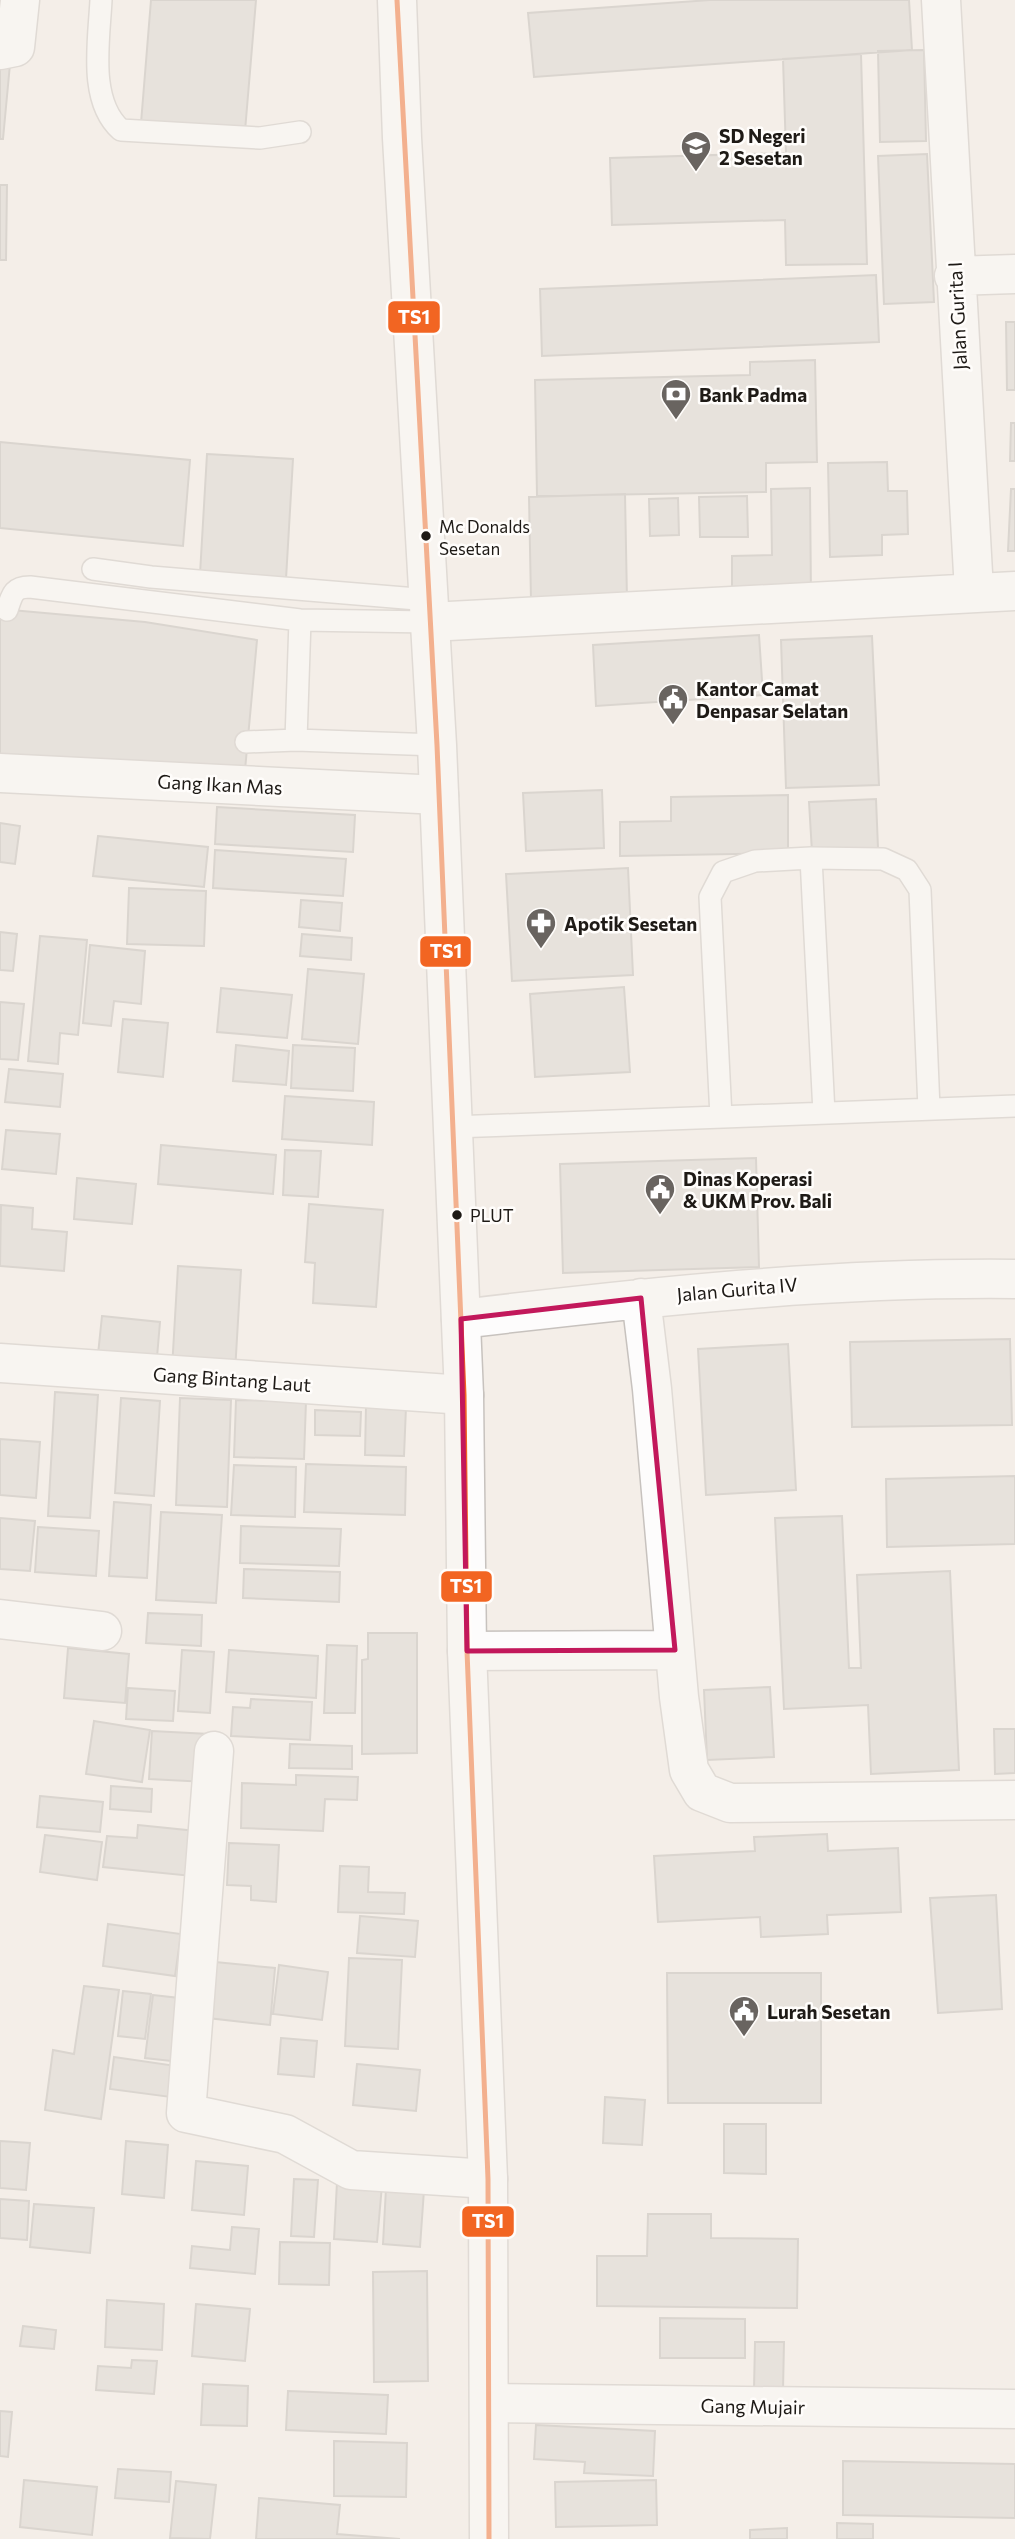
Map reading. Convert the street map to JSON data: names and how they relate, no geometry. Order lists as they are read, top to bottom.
{
  "streets": {
    "street": [
      "Jalan Gurita I",
      "Gang Ikan Mas",
      "Jalan Gurita IV",
      "Gang Bintang Laut",
      "Gang Mujair"
    ]
  },
  "places": {
    "school or university": ["SD Negeri 2 Sesetan"],
    "bank": ["Bank Padma"],
    "other": ["Mc Donalds Sesetan", "PLUT"],
    "public building": ["Kantor Camat Denpasar Selatan", "Dinas Koperasi & UKM Prov. Bali", "Lurah Sesetan"],
    "pharmacy": ["Apotik Sesetan"]
  },
  "lines": ["transit line TS1"]
}
